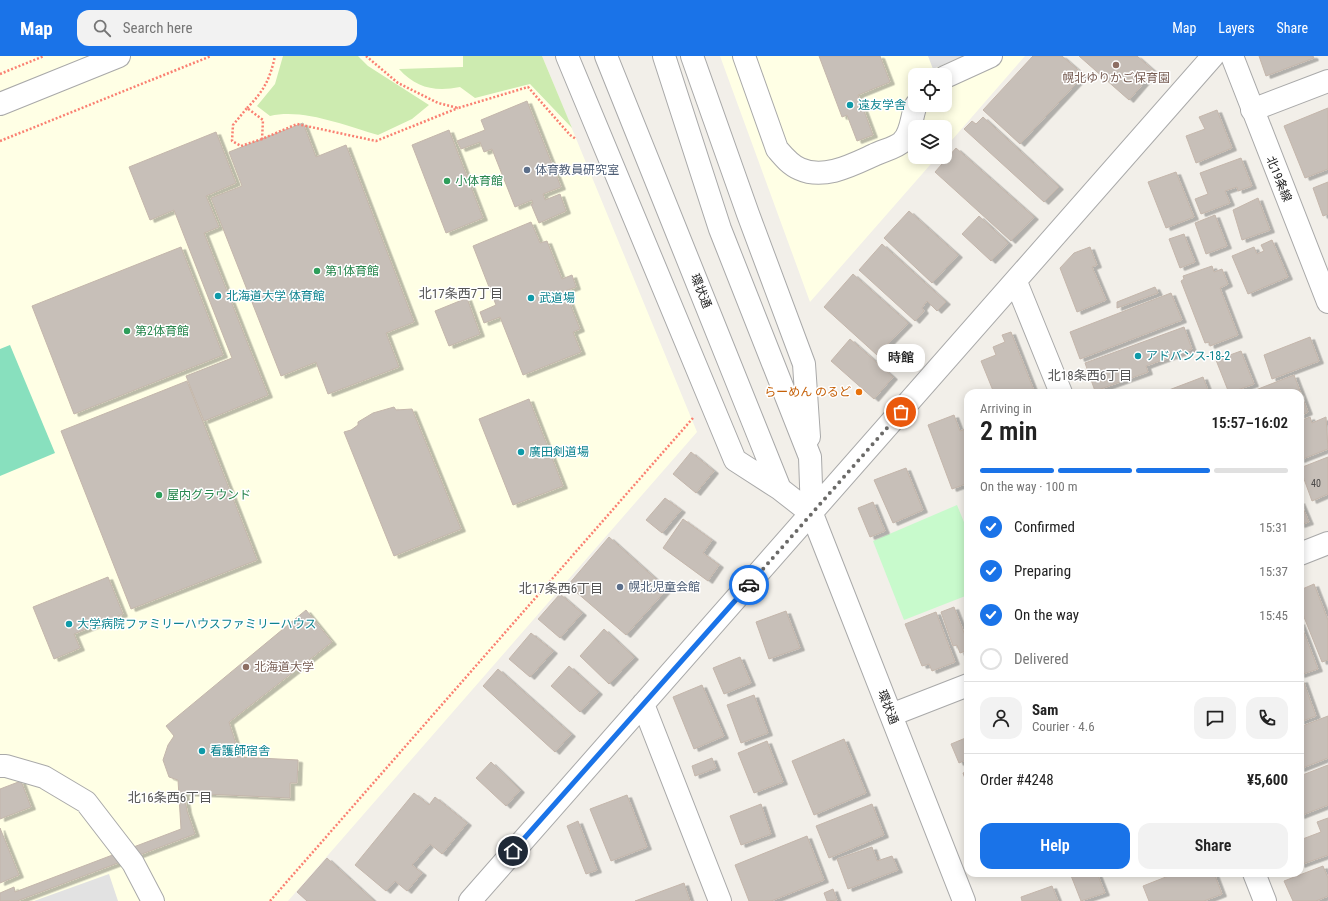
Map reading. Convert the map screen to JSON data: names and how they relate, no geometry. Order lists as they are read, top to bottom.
{
  "streets": {
    "street": ["北19条線", "環状通"]
  },
  "districts": [
    "北17条西7丁目",
    "北18条西6丁目",
    "北17条西6丁目",
    "北16条西6丁目"
  ],
  "places": [
    "幌北ゆりかご保育園",
    "遠友学舎",
    "体育教員研究室",
    "小体育館",
    "第1体育館",
    "北海道大学 体育館",
    "武道場",
    "第2体育館",
    "アドバンス-18-2",
    "らーめん のるど",
    "時館",
    "廣田剣道場",
    "屋内グラウンド",
    "幌北児童会館",
    "大学病院ファミリーハウスファミリーハウス",
    "北海道大学",
    "看護師宿舎"
  ],
  "house_numbers": ["40"],
  "page": {
    "header": "Map",
    "search": "Search here",
    "nav": ["Map", "Layers", "Share"],
    "bubble": "時館",
    "heading": ["2 min", "Arriving in", "15:57–16:02"],
    "panel": [
      "Sam",
      "Courier · 4.6",
      "Order #4248",
      "¥5,600"
    ],
    "bar": "On the way · 100 m",
    "list": [
      ["Confirmed", "15:31"],
      ["Preparing", "15:37"],
      ["On the way", "15:45"],
      "Delivered"
    ],
    "buttons": ["Help", "Share"]
  }
}
